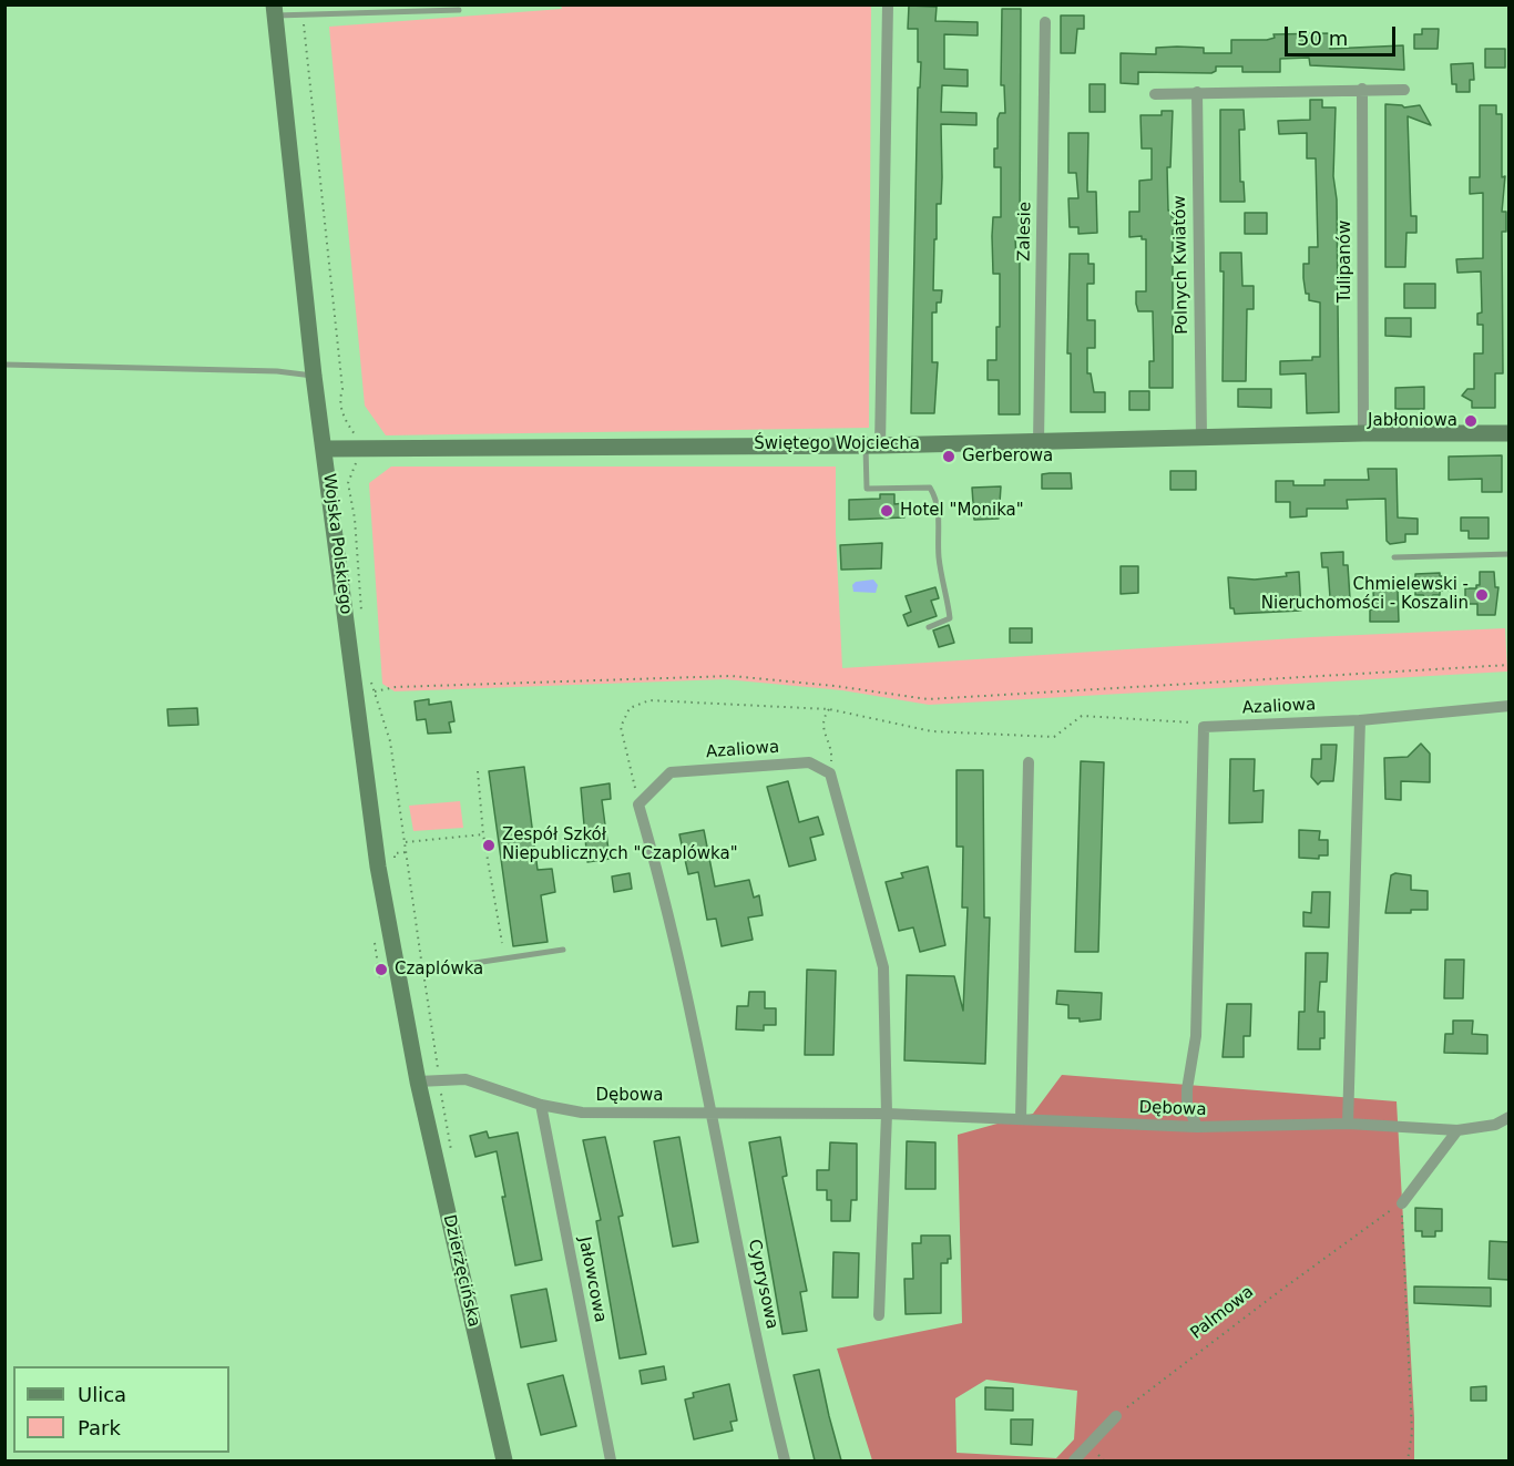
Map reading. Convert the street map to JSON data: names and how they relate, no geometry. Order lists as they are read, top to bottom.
{
  "streets": {
    "street": [
      "Zalesie",
      "Tulipanów",
      "Polnych Kwiatów",
      "Świętego Wojciecha",
      "Wojska Polskiego",
      "Azaliowa",
      "Dębowa",
      "Dzierżęcińska",
      "Jałowcowa",
      "Cyprysowa"
    ],
    "path": ["Palmowa"]
  },
  "crossings": [
    ["Zalesie", "Świętego Wojciecha"],
    ["Tulipanów", "Świętego Wojciecha"],
    ["Polnych Kwiatów", "Świętego Wojciecha"],
    ["Świętego Wojciecha", "Wojska Polskiego"],
    ["Wojska Polskiego", "Dębowa"],
    ["Wojska Polskiego", "Dzierżęcińska"],
    ["Dębowa", "Dzierżęcińska"],
    ["Dębowa", "Jałowcowa"],
    ["Dębowa", "Cyprysowa"]
  ],
  "places": [
    "Jabłoniowa",
    "Gerberowa",
    "Hotel \"Monika\"",
    "Chmielewski - Nieruchomości - Koszalin",
    "Zespół Szkół Niepublicznych \"Czaplówka\"",
    "Czaplówka"
  ],
  "legend": ["Ulica", "Park"],
  "scale_bar": "50 m"
}
